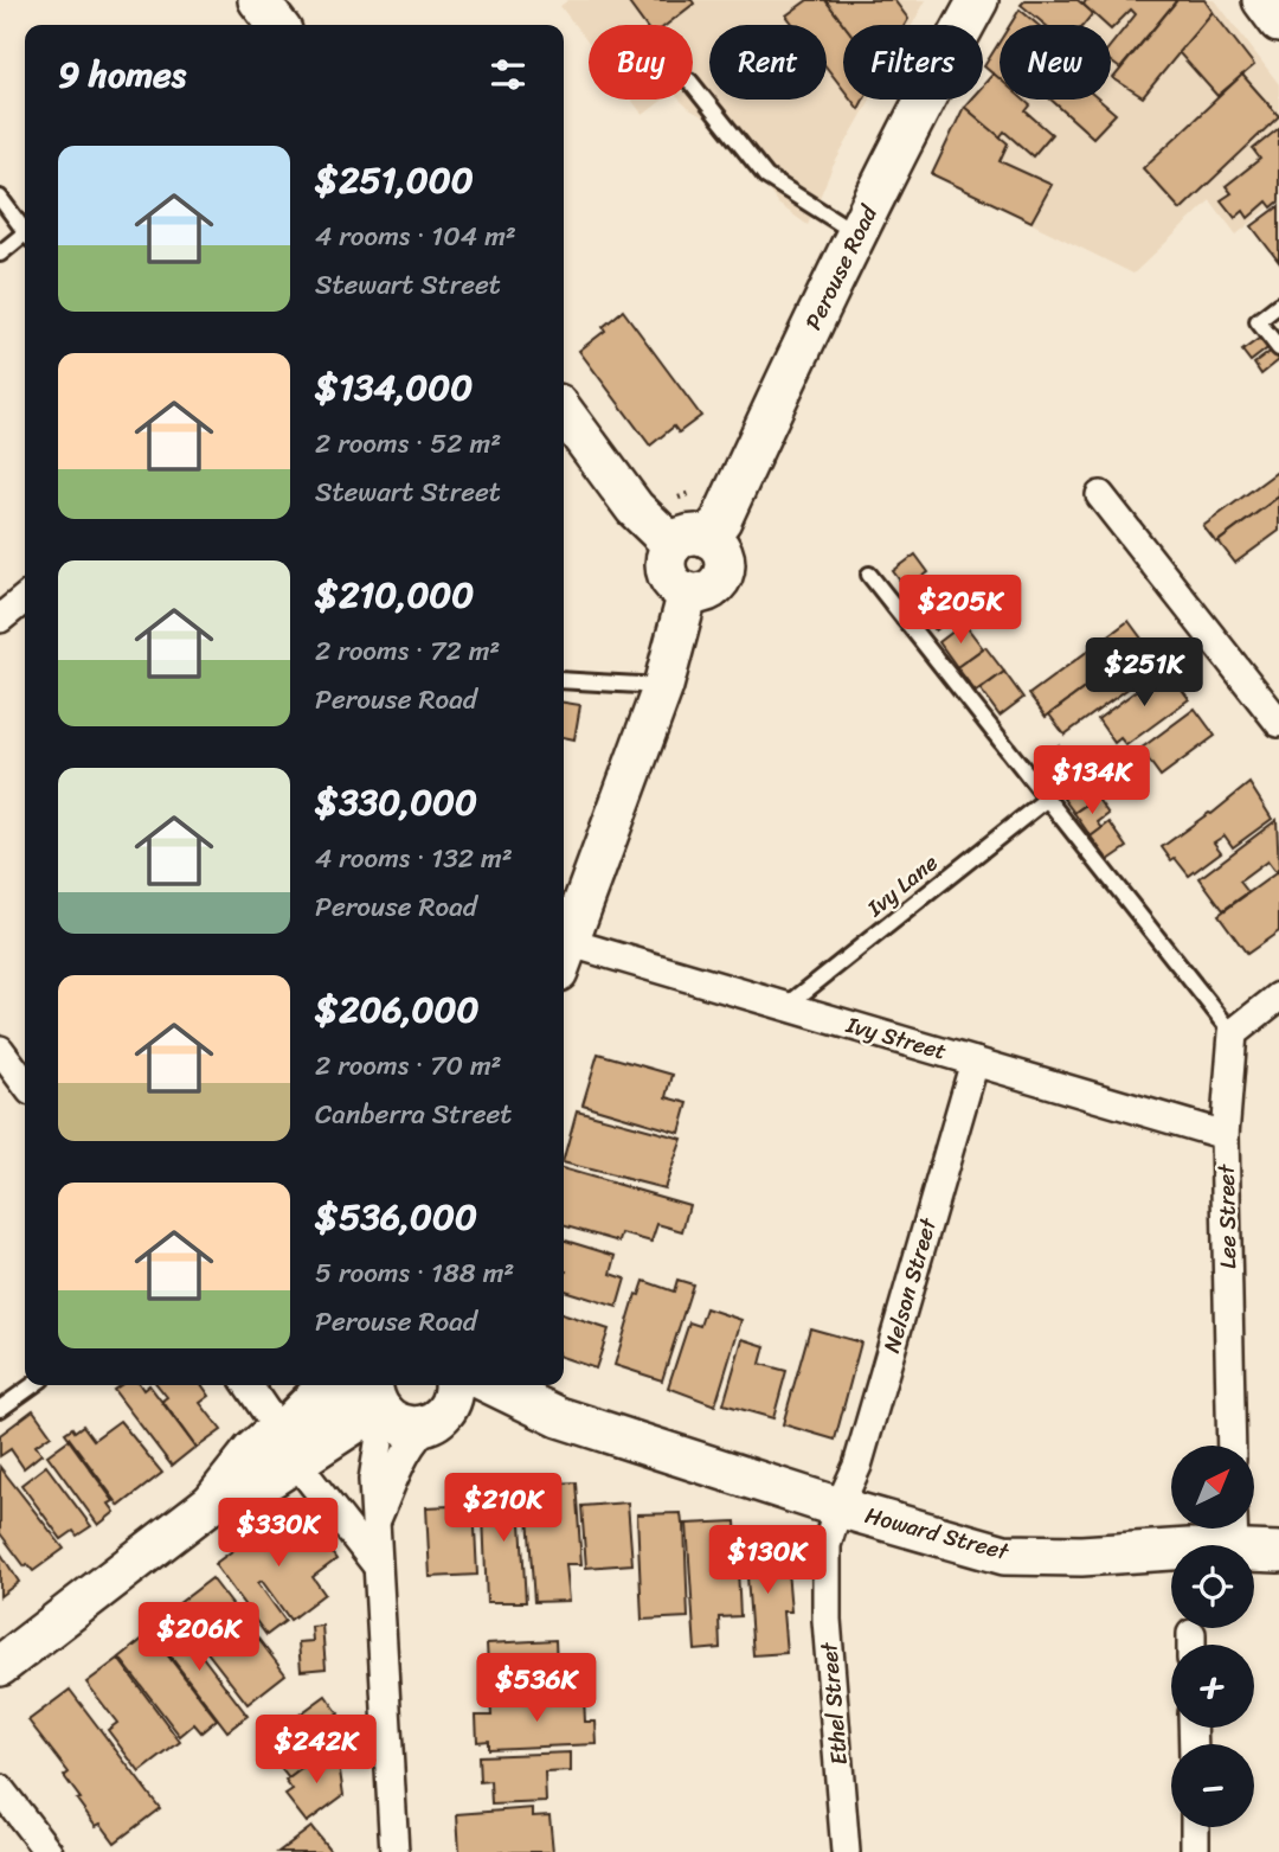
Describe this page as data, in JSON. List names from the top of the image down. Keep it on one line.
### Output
{"streets":{"street":["Perouse Road","Ivy Street","Lee Street","Nelson Street","Howard Street","Ethel Street"],"lane":["Ivy Lane"]},"crossings":[["Ivy Lane","Ivy Street"],["Ivy Street","Lee Street"],["Ivy Street","Nelson Street"],["Nelson Street","Howard Street"],["Nelson Street","Ethel Street"],["Howard Street","Ethel Street"]],"north":"top right","page":{"chip":["Buy","Rent","Filters","New"],"heading":"9 homes","list":[{"name":"$251,000","note":"4 rooms · 104 m² · Stewart Street"},{"name":"$134,000","note":"2 rooms · 52 m² · Stewart Street"},{"name":"$210,000","note":"2 rooms · 72 m² · Perouse Road"},{"name":"$330,000","note":"4 rooms · 132 m² · Perouse Road"},{"name":"$206,000","note":"2 rooms · 70 m² · Canberra Street"},{"name":"$536,000","note":"5 rooms · 188 m² · Perouse Road"}],"price":["$205K","$251K","$134K","$210K","$330K","$130K","$206K","$536K","$242K"],"map_buttons":["+","−"]}}
